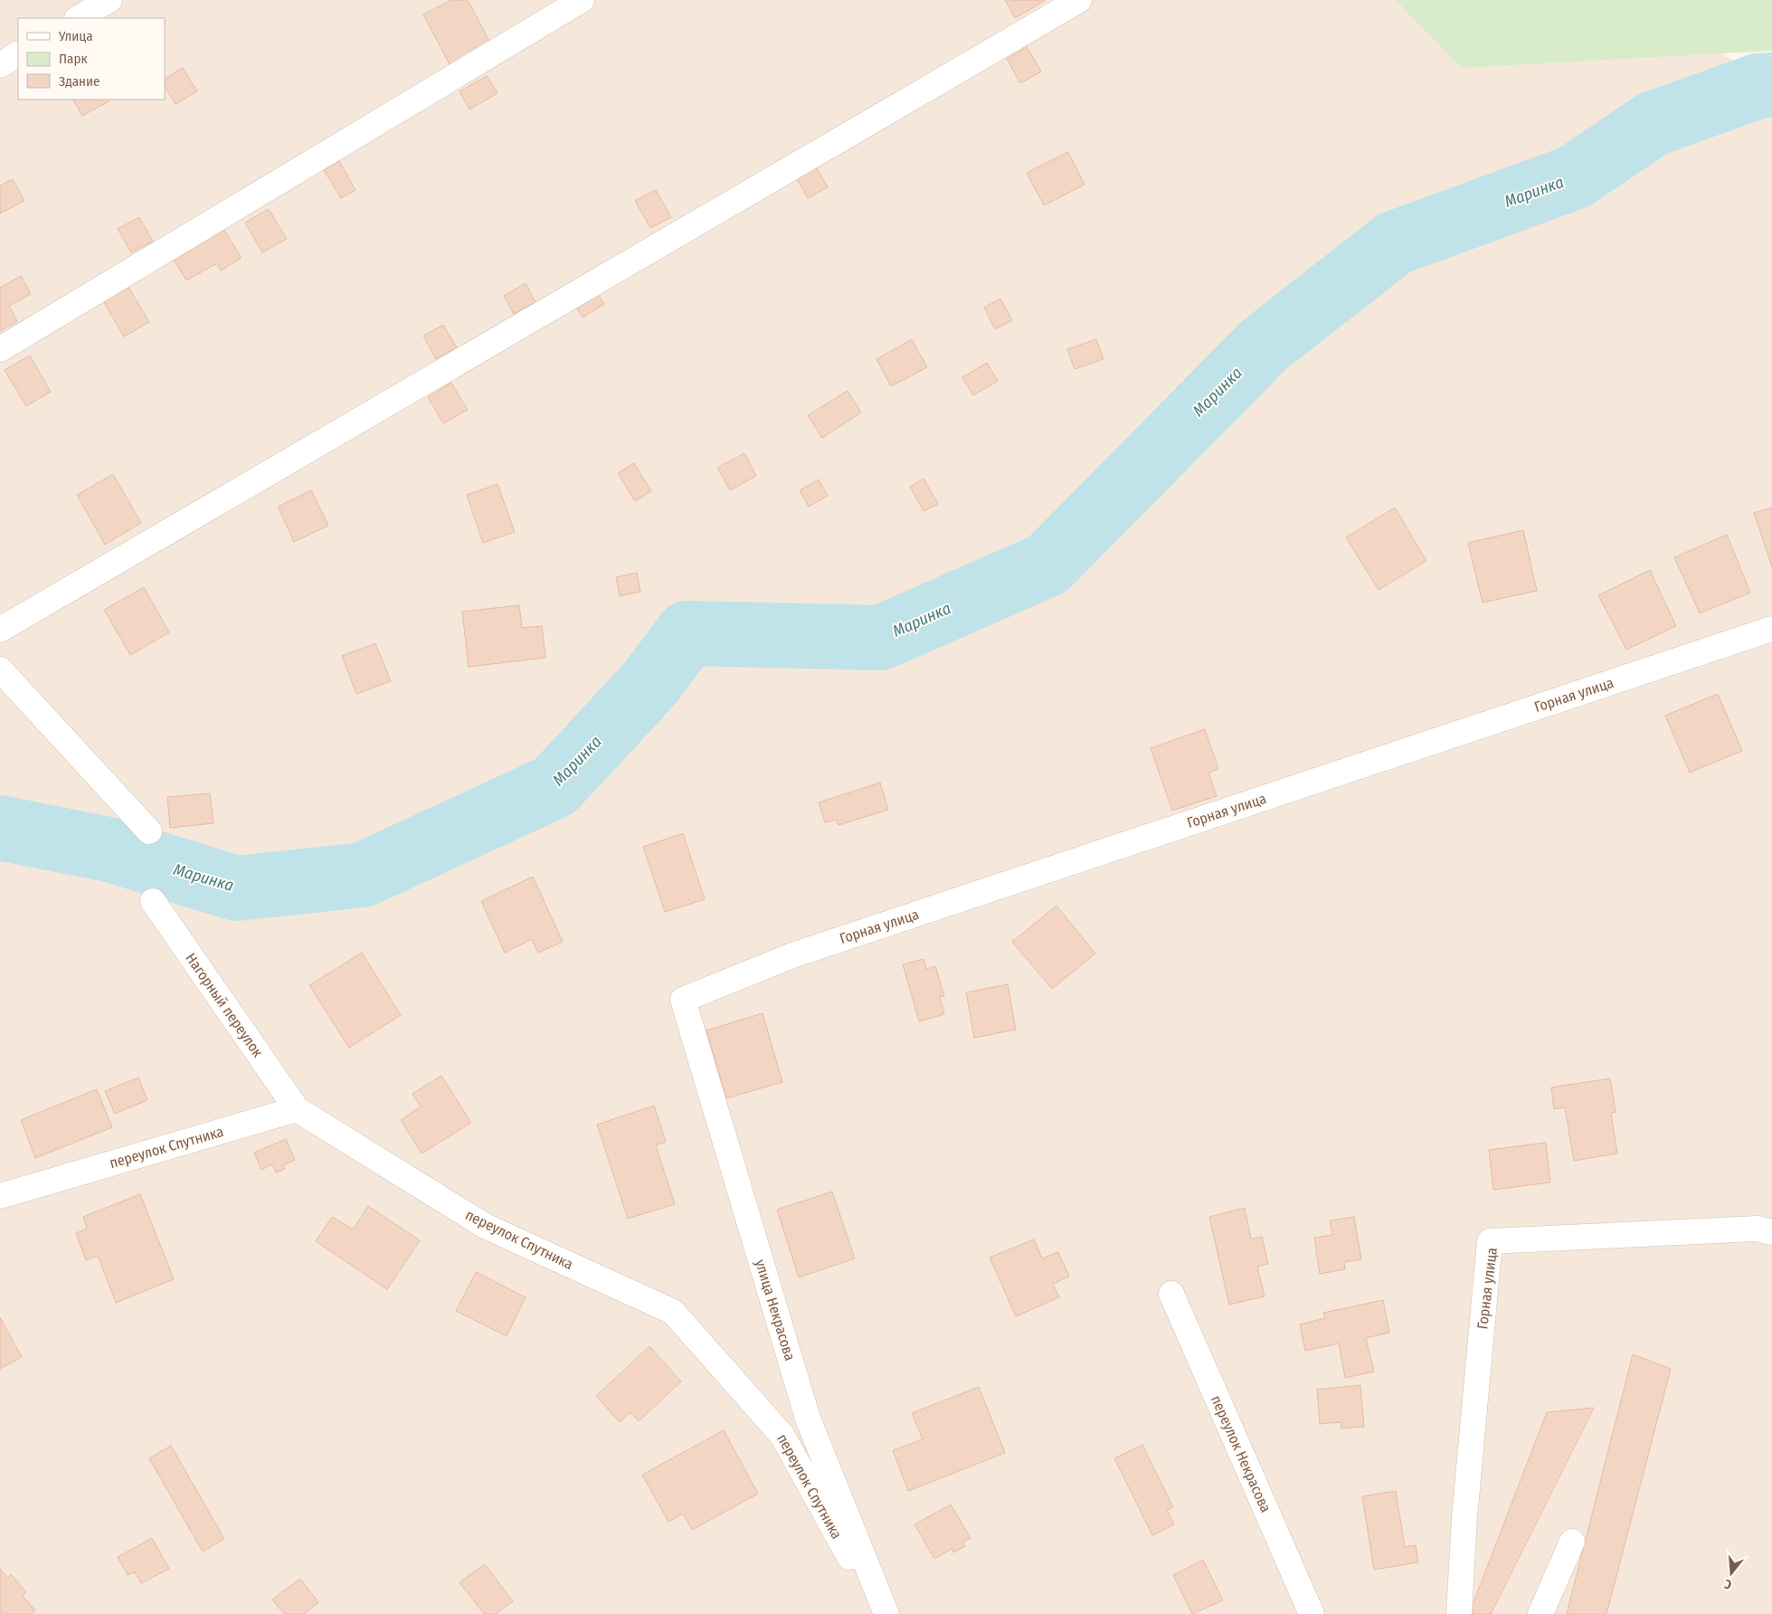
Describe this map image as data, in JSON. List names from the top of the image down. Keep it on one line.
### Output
{"streets":{"street":["Горная улица","Нагорный переулок","переулок Спутника","улица Некрасова","переулок Некрасова"]},"crossings":[["Горная улица","улица Некрасова"],["Нагорный переулок","переулок Спутника"]],"water":["Маринка"],"legend":["Улица","Парк","Здание"],"north":"bottom"}
